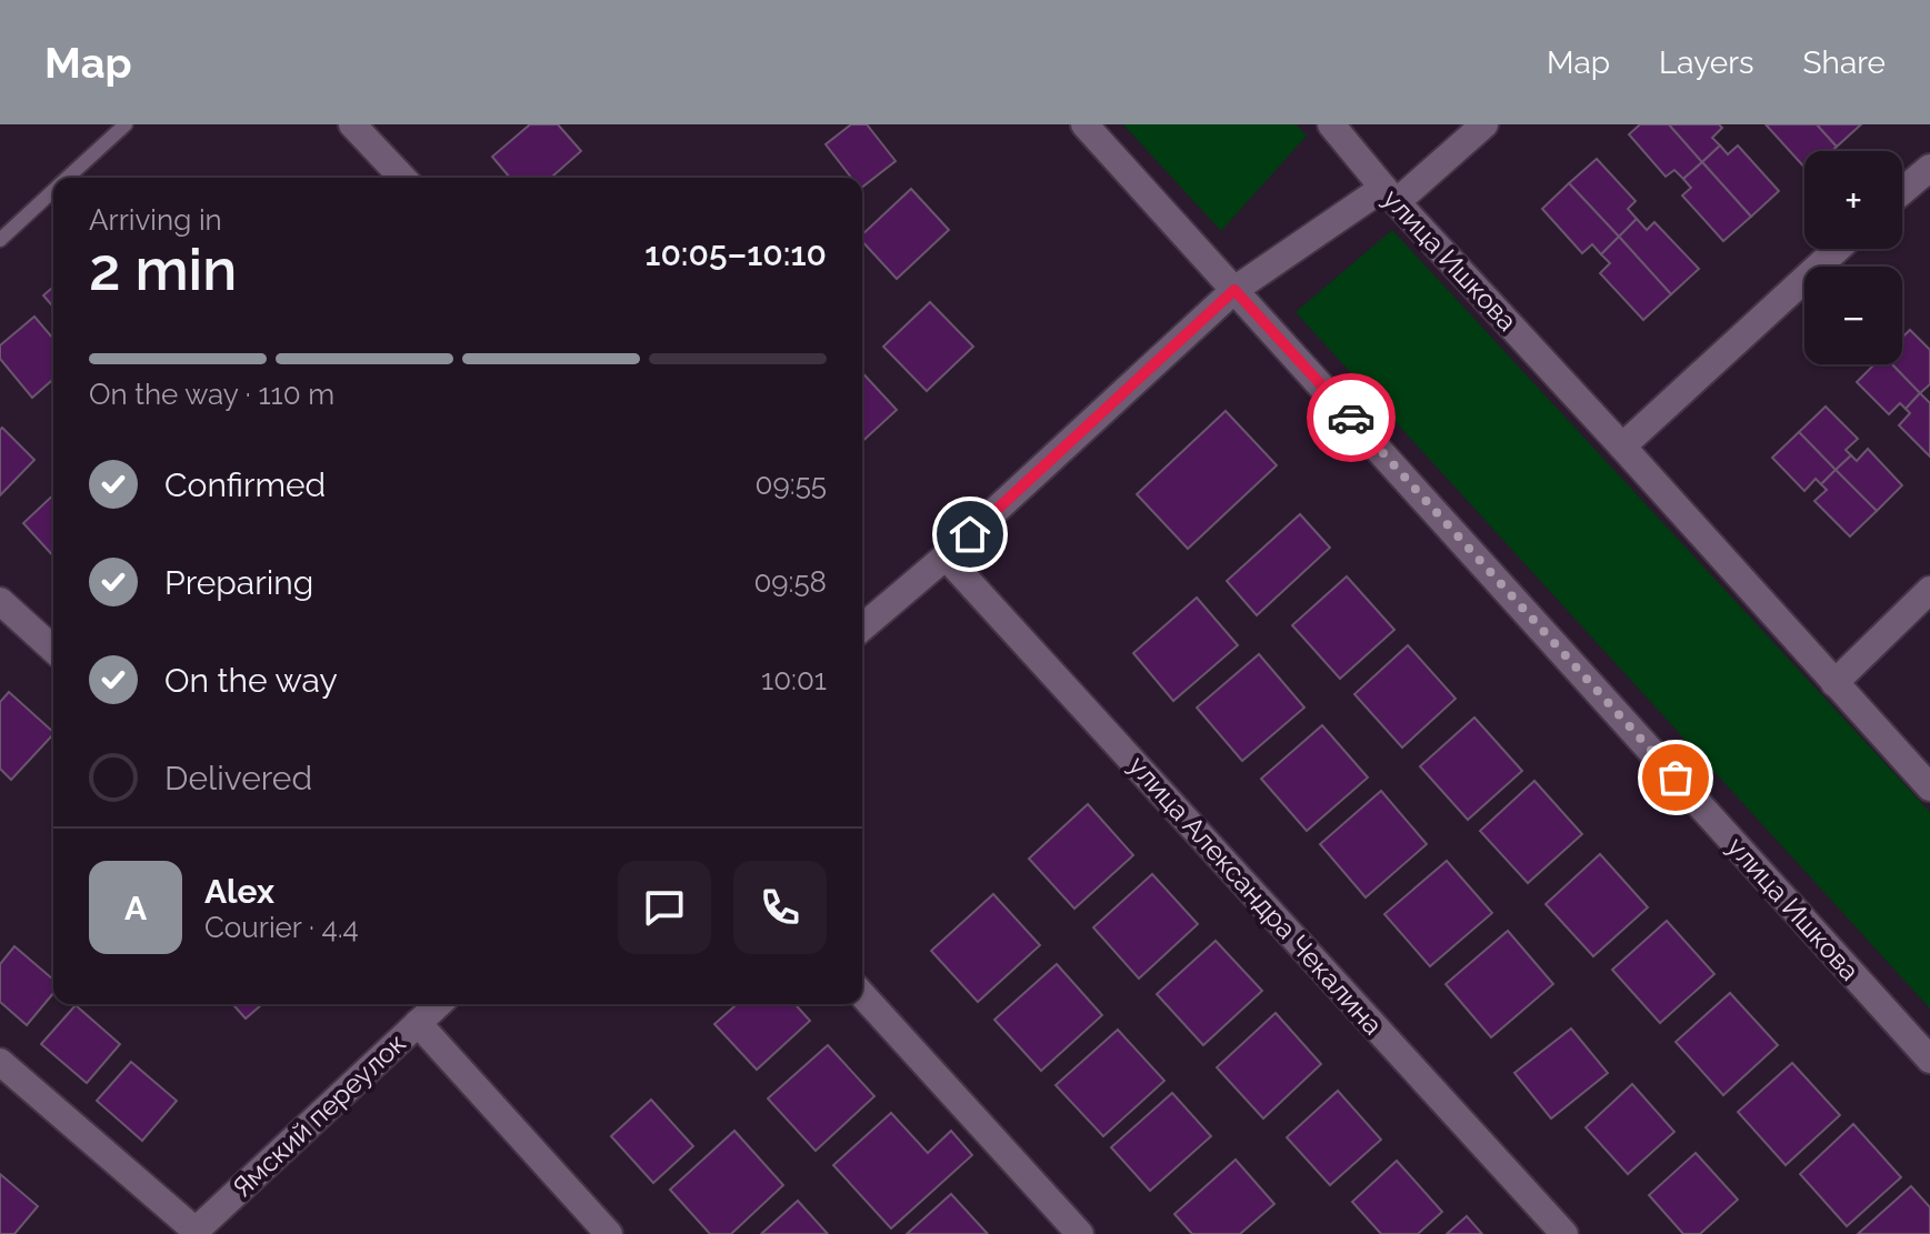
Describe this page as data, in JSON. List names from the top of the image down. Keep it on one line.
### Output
{"streets":{"street":["улица Ишкова","улица Александра Чекалина","Ямский переулок"]},"page":{"header":"Map","nav":["Map","Layers","Share"],"map_buttons":["+","−"],"heading":["2 min","Arriving in","10:05–10:10"],"panel":["Alex","Courier · 4.4"],"bar":"On the way · 110 m","list":[["Confirmed","09:55"],["Preparing","09:58"],["On the way","10:01"],"Delivered"],"round":"A"}}
